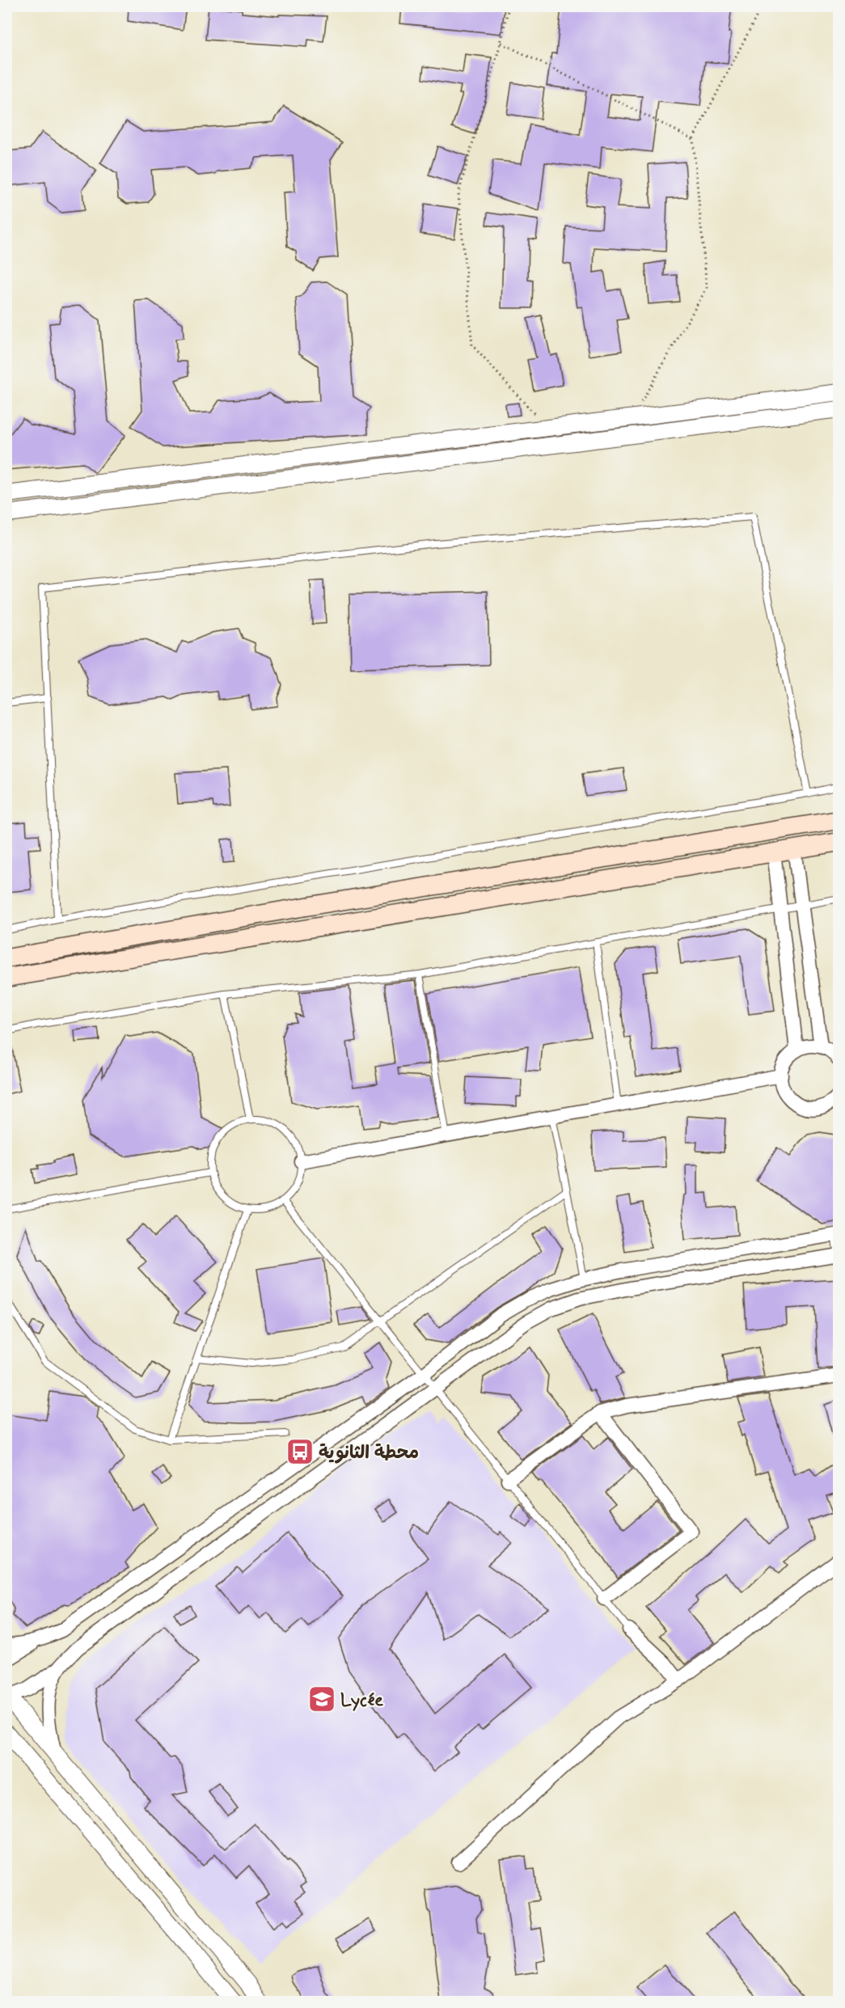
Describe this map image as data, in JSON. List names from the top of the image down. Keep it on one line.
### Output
{"places":{"bus stop":["محطة الثانوية"],"school or university":["Lycée"]}}
